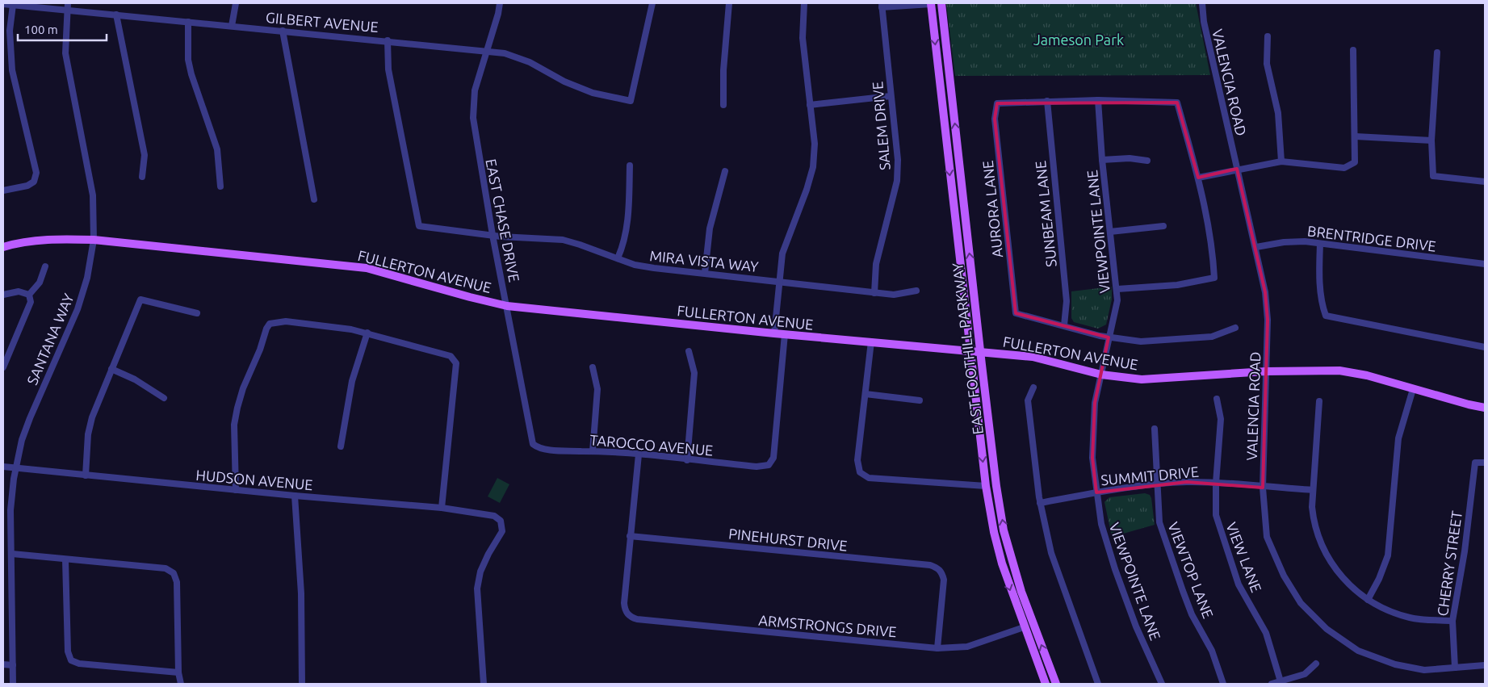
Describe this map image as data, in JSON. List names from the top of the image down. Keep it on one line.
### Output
{"streets":{"main road":["FULLERTON AVENUE","EAST FOOTHILL PARKWAY"],"street":["GILBERT AVENUE","VALENCIA ROAD","SALEM DRIVE","AURORA LANE","SUNBEAM LANE","EAST CHASE DRIVE","VIEWPOINTE LANE","BRENTRIDGE DRIVE","MIRA VISTA WAY","SANTANA WAY","TAROCCO AVENUE","SUMMIT DRIVE","HUDSON AVENUE","PINEHURST DRIVE","VIEW LANE","CHERRY STREET","VIEWTOP LANE","ARMSTRONGS DRIVE"]},"crossings":[["GILBERT AVENUE","EAST CHASE DRIVE"],["GILBERT AVENUE","MIRA VISTA WAY"],["GILBERT AVENUE","SANTANA WAY"],["VALENCIA ROAD","BRENTRIDGE DRIVE"],["VALENCIA ROAD","FULLERTON AVENUE"],["VALENCIA ROAD","SUMMIT DRIVE"],["VALENCIA ROAD","CHERRY STREET"],["SALEM DRIVE","MIRA VISTA WAY"],["AURORA LANE","SUNBEAM LANE"],["EAST CHASE DRIVE","MIRA VISTA WAY"],["EAST CHASE DRIVE","FULLERTON AVENUE"],["EAST CHASE DRIVE","TAROCCO AVENUE"],["VIEWPOINTE LANE","FULLERTON AVENUE"],["VIEWPOINTE LANE","SUMMIT DRIVE"],["FULLERTON AVENUE","SANTANA WAY"],["FULLERTON AVENUE","EAST FOOTHILL PARKWAY"],["FULLERTON AVENUE","TAROCCO AVENUE"],["SANTANA WAY","HUDSON AVENUE"],["EAST FOOTHILL PARKWAY","ARMSTRONGS DRIVE"],["SUMMIT DRIVE","VIEW LANE"],["SUMMIT DRIVE","VIEWTOP LANE"],["PINEHURST DRIVE","ARMSTRONGS DRIVE"]],"parks":["Jameson Park"],"scale_bar":"100 m"}
